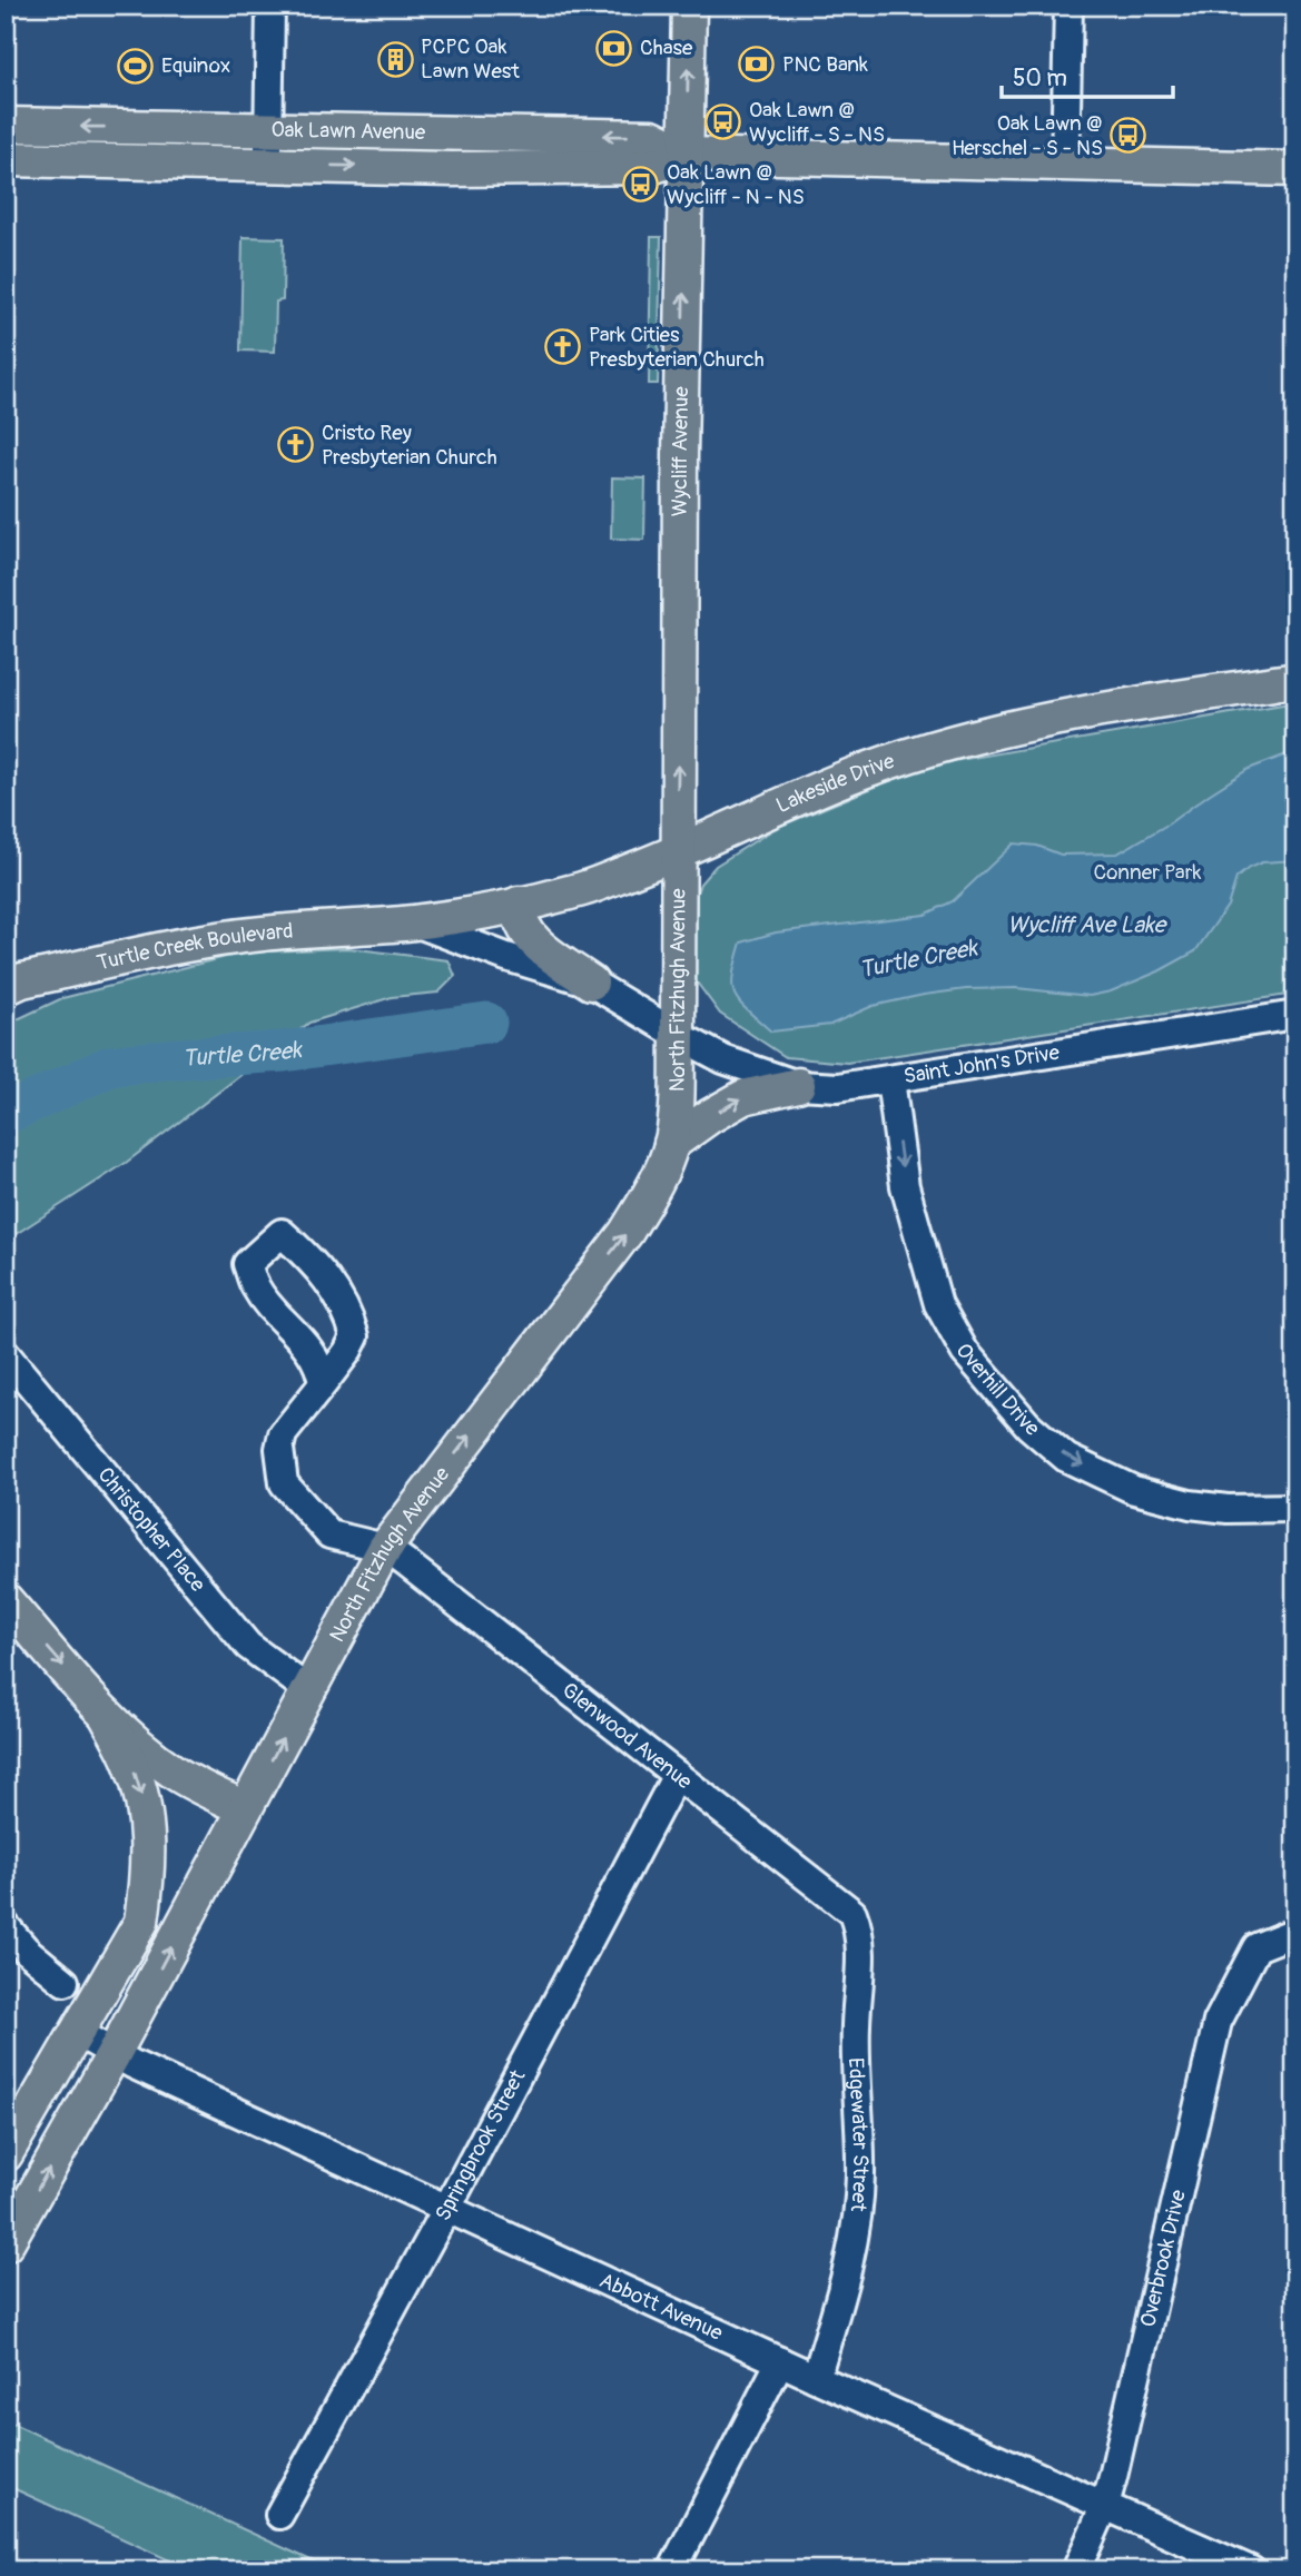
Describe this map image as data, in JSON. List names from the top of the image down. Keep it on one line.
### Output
{"streets":{"main road":["Oak Lawn Avenue","Wycliff Avenue","Lakeside Drive","Turtle Creek Boulevard","North Fitzhugh Avenue"],"street":["Saint John's Drive","Overhill Drive","Christopher Place","Glenwood Avenue","Edgewater Street","Springbrook Street","Overbrook Drive","Abbott Avenue"]},"crossings":[["Oak Lawn Avenue","Wycliff Avenue"],["Wycliff Avenue","Lakeside Drive"],["Wycliff Avenue","North Fitzhugh Avenue"],["Lakeside Drive","Turtle Creek Boulevard"],["Lakeside Drive","North Fitzhugh Avenue"],["Turtle Creek Boulevard","North Fitzhugh Avenue"],["Turtle Creek Boulevard","Saint John's Drive"],["North Fitzhugh Avenue","Saint John's Drive"],["North Fitzhugh Avenue","Christopher Place"],["North Fitzhugh Avenue","Glenwood Avenue"],["North Fitzhugh Avenue","Abbott Avenue"],["Saint John's Drive","Overhill Drive"],["Glenwood Avenue","Edgewater Street"],["Glenwood Avenue","Springbrook Street"],["Edgewater Street","Abbott Avenue"],["Springbrook Street","Abbott Avenue"],["Overbrook Drive","Abbott Avenue"]],"one_way":["Wycliff Avenue","North Fitzhugh Avenue","Overhill Drive"],"water":["Wycliff Ave Lake","Turtle Creek"],"parks":["Conner Park"],"places":{"bank":["Chase","PNC Bank"],"building":["PCPC Oak Lawn West"],"sports":["Equinox"],"bus stop":["Oak Lawn @ Wycliff - S - NS","Oak Lawn @ Herschel - S - NS","Oak Lawn @ Wycliff - N - NS"],"church":["Park Cities Presbyterian Church","Cristo Rey Presbyterian Church"]},"scale_bar":"50 m"}
